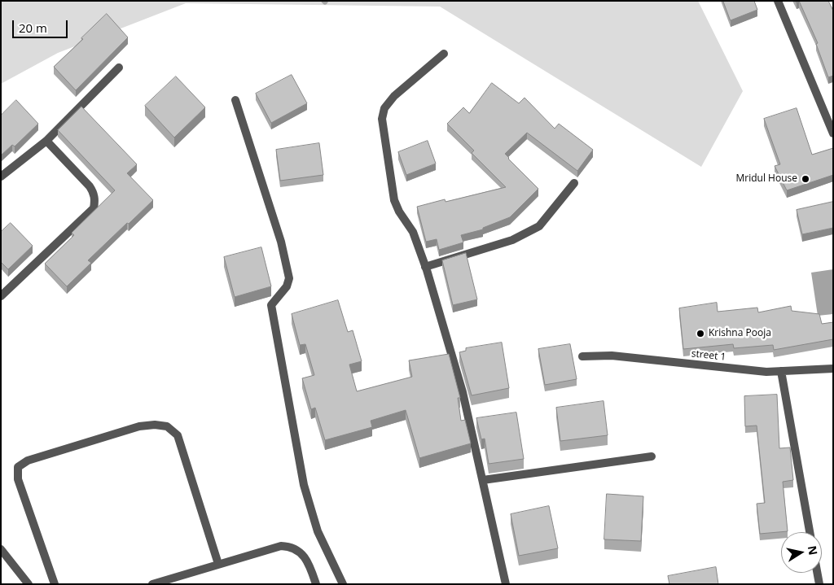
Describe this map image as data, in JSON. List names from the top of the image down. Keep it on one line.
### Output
{"streets":{"street":["street 1"]},"places":["Mridul House","Krishna Pooja"],"scale_bar":"20 m","north":"right"}
